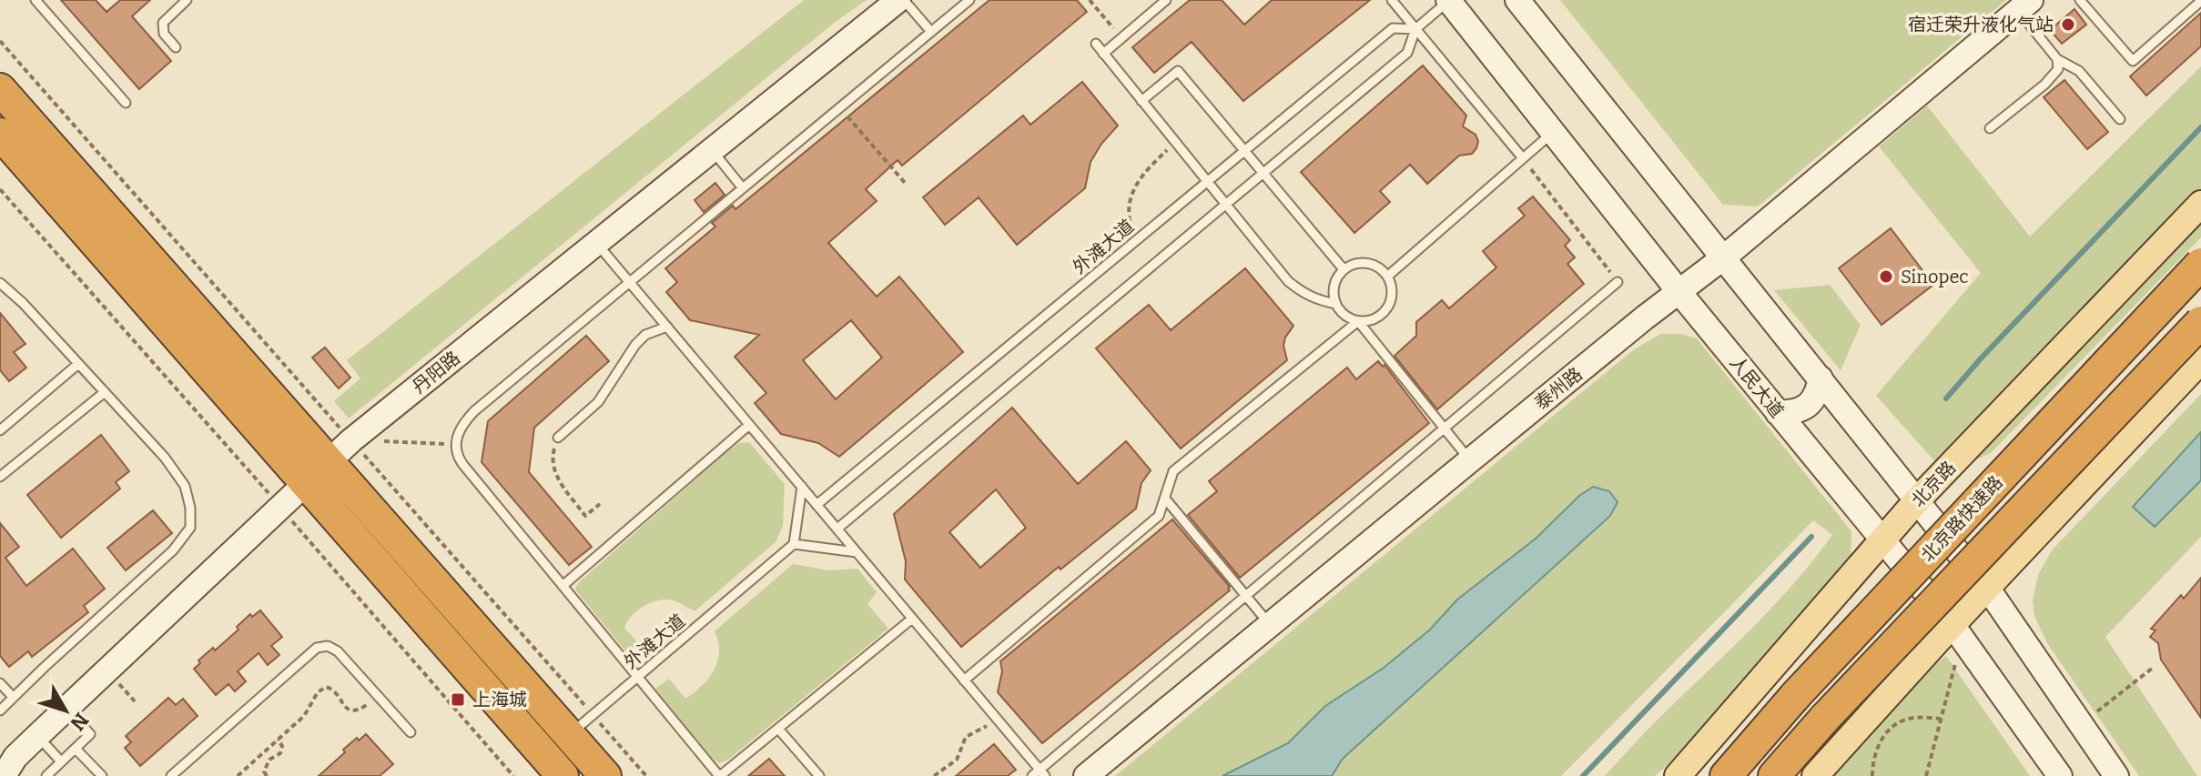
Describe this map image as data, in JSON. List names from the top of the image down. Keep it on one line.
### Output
{"streets":{"highway":["北京路快速路"],"main road":["北京路"],"street":["丹阳路","人民大道","泰州路"],"lane":["外滩大道"]},"crossings":[["外滩大道","人民大道"],["人民大道","泰州路"],["人民大道","北京路"]],"places":{"other":["宿迁荣升液化气站","Sinopec"],"transit":["上海城"]},"north":"bottom right"}
